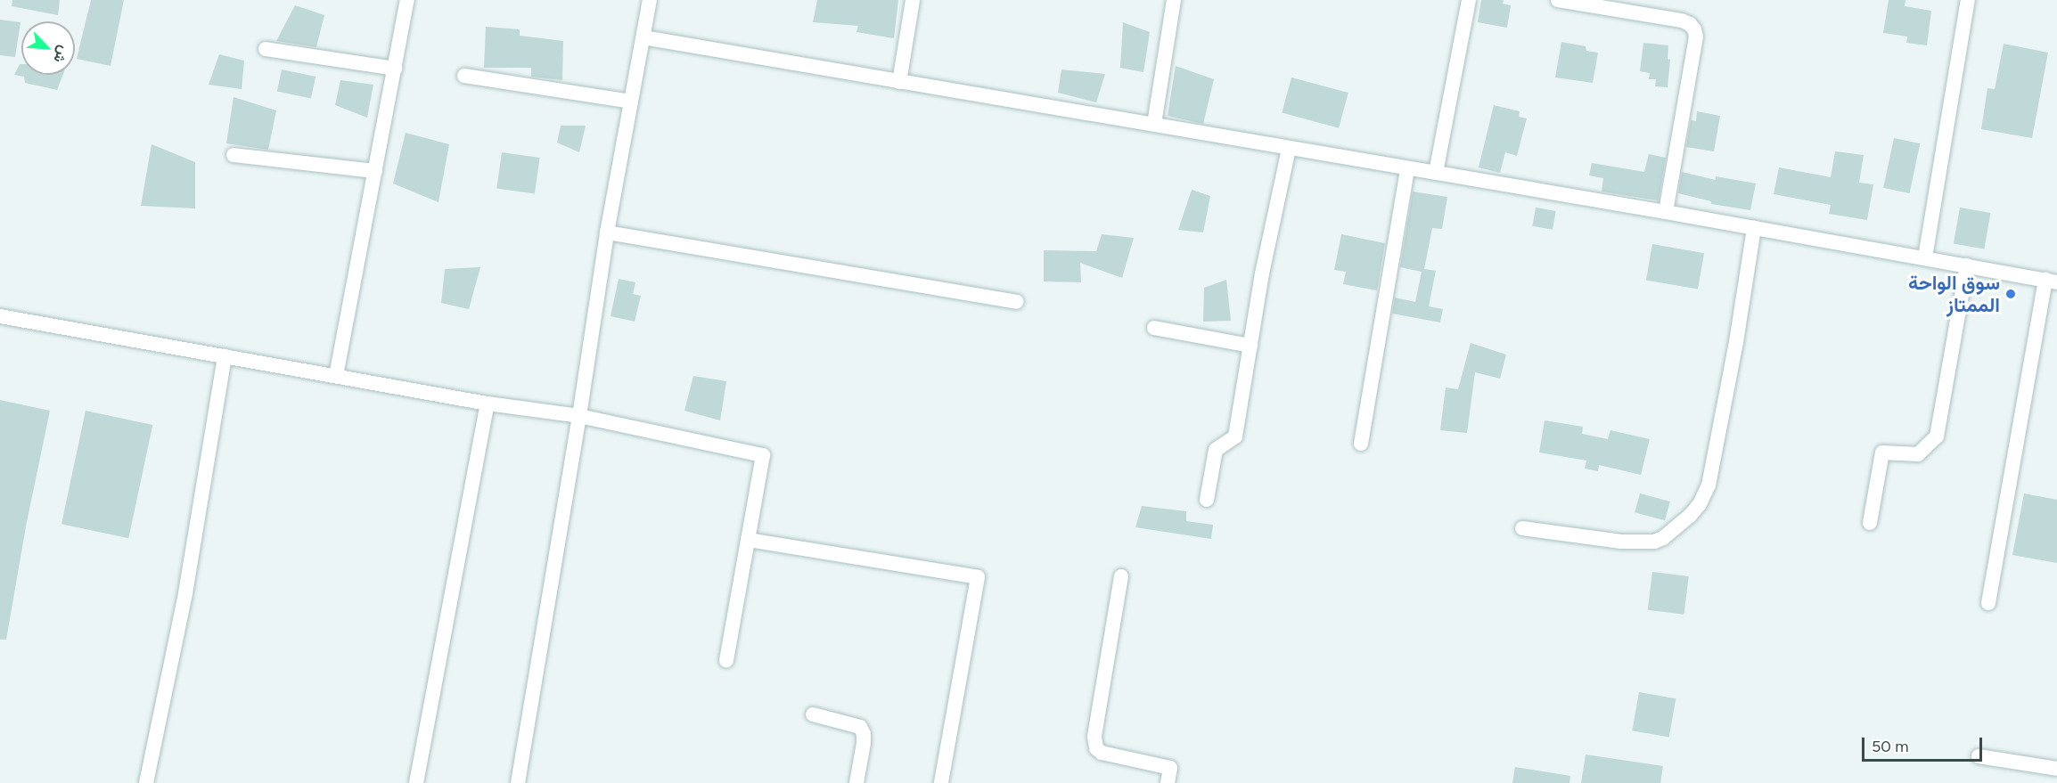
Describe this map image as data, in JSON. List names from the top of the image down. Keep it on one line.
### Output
{"places":["سوق الواحة الممتاز"],"scale_bar":"50 m","north":"bottom right"}
